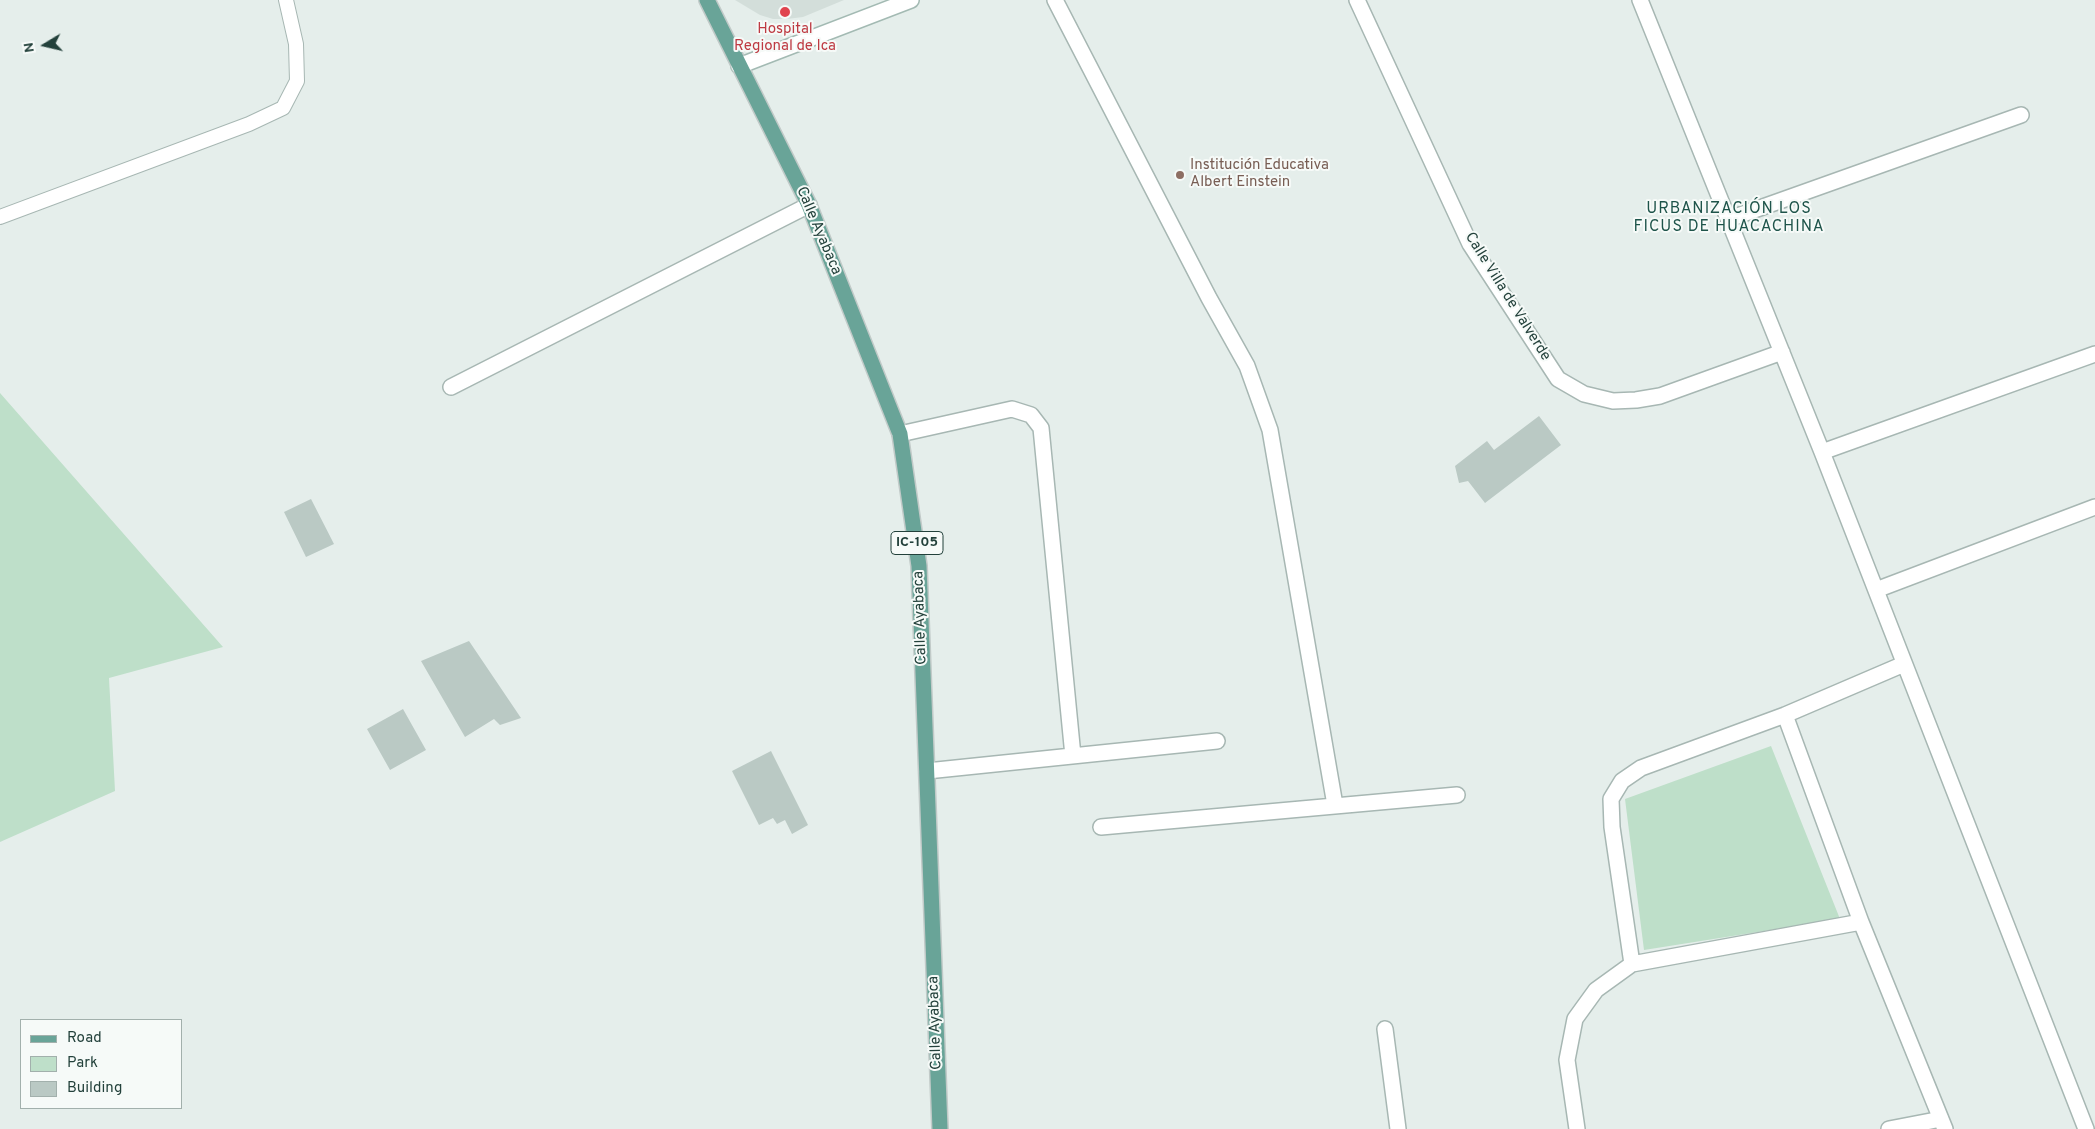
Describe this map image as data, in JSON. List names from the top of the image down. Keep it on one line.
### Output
{"streets":{"main road":["Calle Ayabaca","IC-105"],"street":["Calle Villa de Valverde"]},"districts":["URBANIZACIÓN LOS FICUS DE HUACACHINA"],"places":["Hospital Regional de Ica","Institución Educativa Albert Einstein"],"legend":["Road","Park","Building"],"north":"left"}
